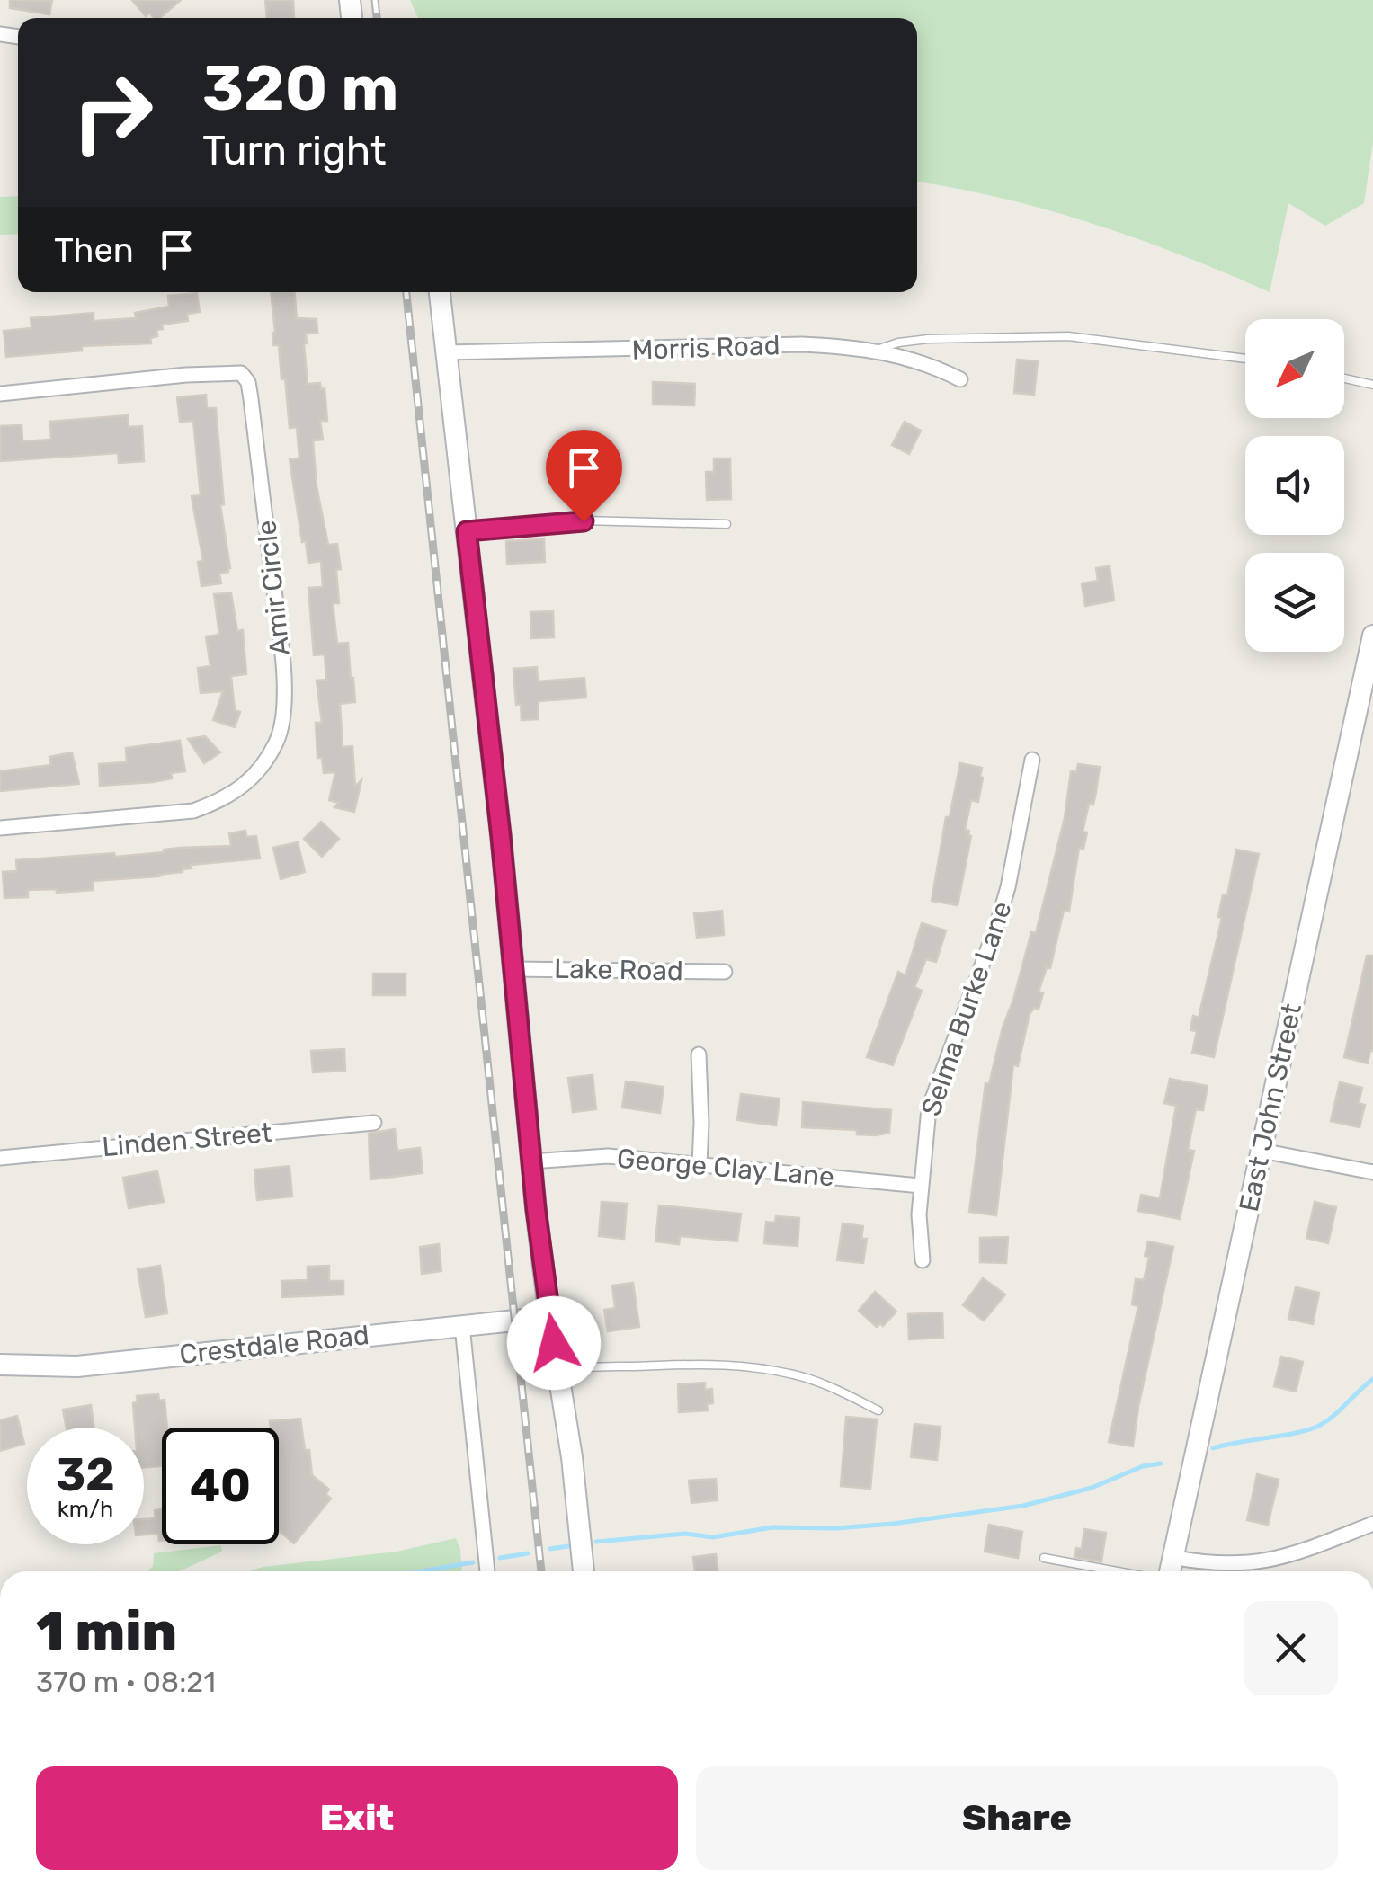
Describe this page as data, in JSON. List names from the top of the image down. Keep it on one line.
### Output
{"streets":{"street":["Morris Road","Amir Circle","Lake Road","Selma Burke Lane","East John Street","Linden Street","George Clay Lane","Crestdale Road"]},"crossings":[["Selma Burke Lane","George Clay Lane"]],"north":"bottom left","page":{"turn":["320 m","Turn right"],"then":"Then","speed":"32 km/h","limit":"40","heading":["1 min","370 m · 08:21"],"buttons":["Exit","Share"]}}
